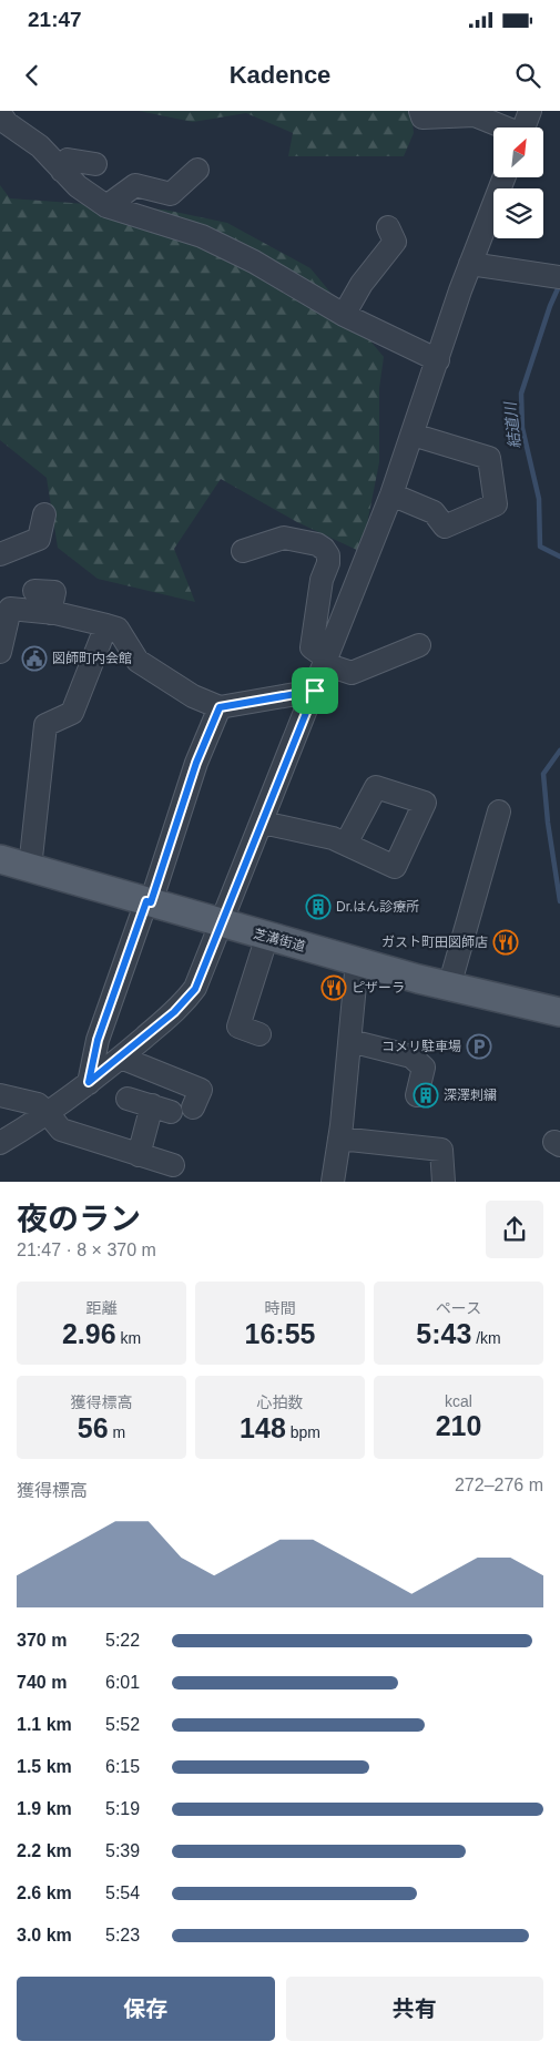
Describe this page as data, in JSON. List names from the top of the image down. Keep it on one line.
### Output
{"streets":{"main road":["芝溝街道"]},"water":["結道川"],"places":{"public building":["図師町内会館"],"building":["Dr.はん診療所","深澤刺繍"],"restaurant":["ガスト町田図師店","ピザーラ"],"parking":["コメリ駐車場"]},"north":"top right","page":{"status":"21:47","header":"Kadence","heading":["夜のラン","21:47 · 8 × 370 m"],"stats":[["距離","2.96 km"],["時間","16:55"],["ペース","5:43 /km"],["獲得標高","56 m"],["心拍数","148 bpm"],["kcal","210"]],"chart":["獲得標高","272–276 m"],"list":[{"name":"370 m","note":"5:22"},{"name":"740 m","note":"6:01"},{"name":"1.1 km","note":"5:52"},{"name":"1.5 km","note":"6:15"},{"name":"1.9 km","note":"5:19"},{"name":"2.2 km","note":"5:39"},{"name":"2.6 km","note":"5:54"},{"name":"3.0 km","note":"5:23"}],"buttons":["保存","共有"]}}
